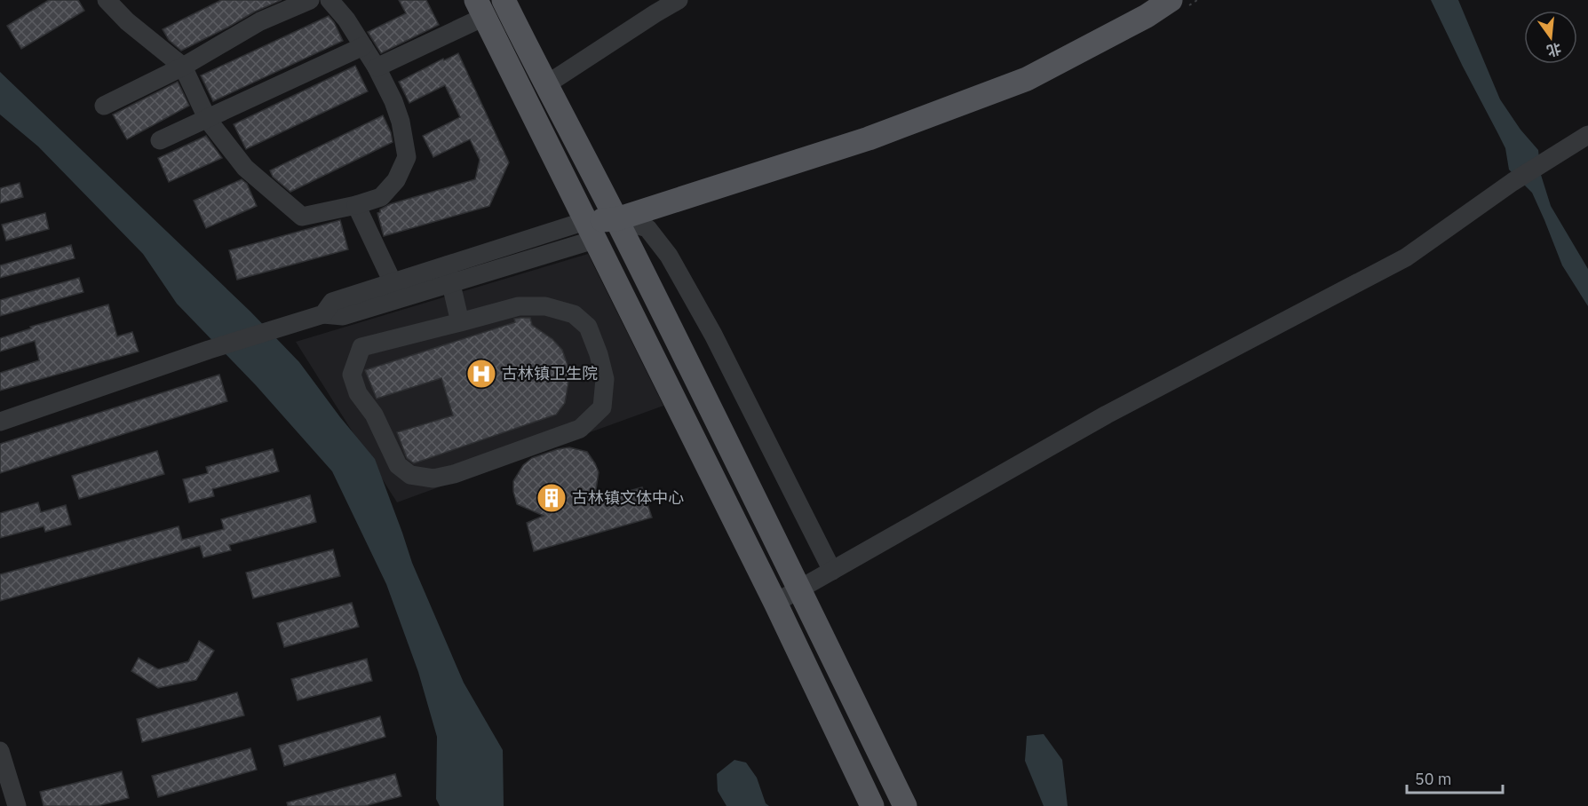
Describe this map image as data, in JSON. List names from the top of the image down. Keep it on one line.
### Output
{"places":{"hospital":["古林镇卫生院"],"building":["古林镇文体中心"]},"scale_bar":"50 m","north":"bottom"}
